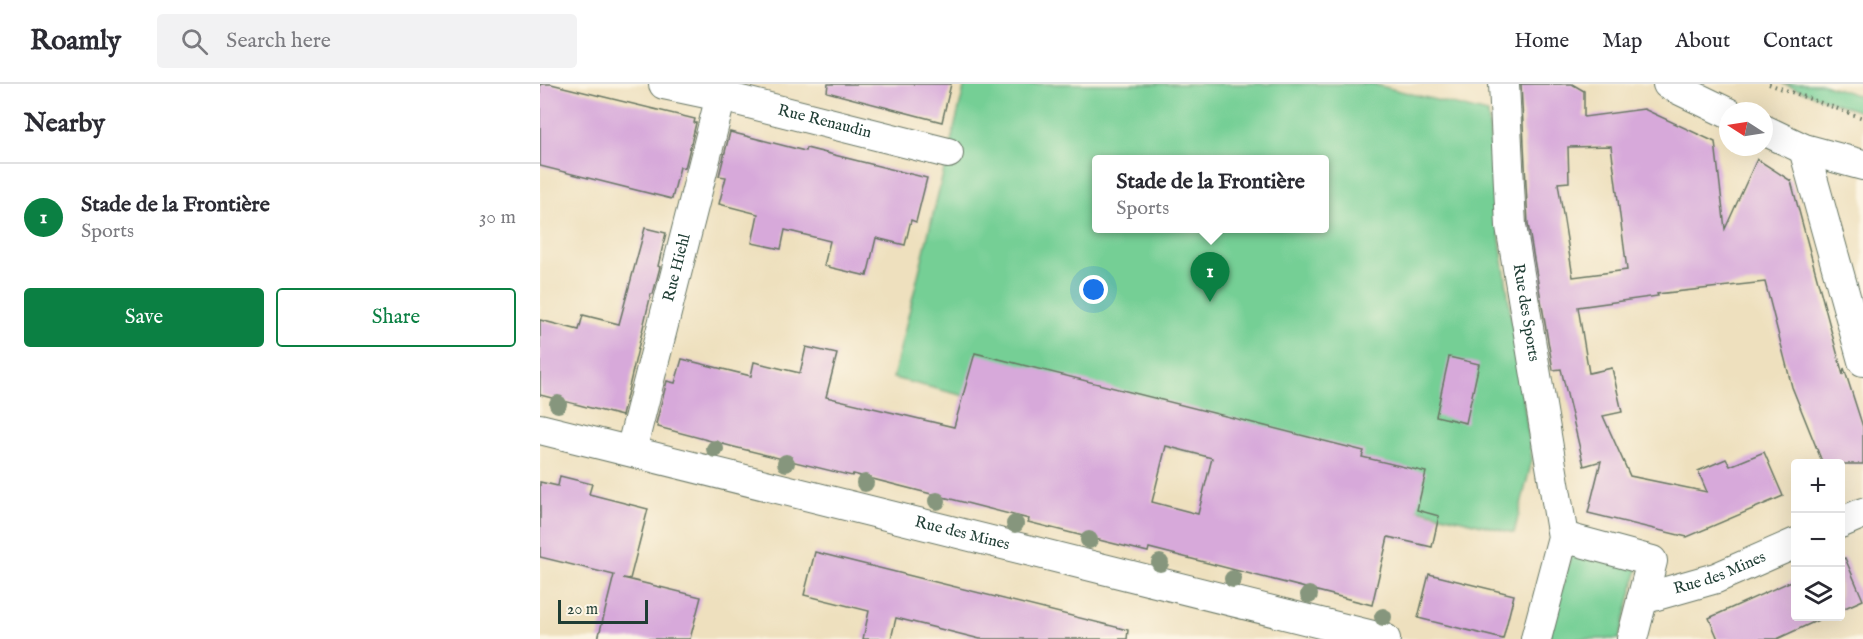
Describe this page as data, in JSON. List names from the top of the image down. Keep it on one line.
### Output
{"streets":{"street":["Rue Renaudin","Rue Hiehl","Rue des Sports","Rue des Mines"]},"crossings":[["Rue Renaudin","Rue Hiehl"],["Rue Hiehl","Rue des Mines"]],"scale_bar":"20 m","north":"left","page":{"header":"Roamly","search":"Search here","nav":["Home","Map","About","Contact"],"heading":"Nearby","popup":["Stade de la Frontière","Sports"],"list":[{"mark":"1","name":"Stade de la Frontière","note":"Sports","value":"30 m"}],"pins":"1","buttons":["Save","Share"],"map_buttons":["+","−"],"scale":"20 m"}}
